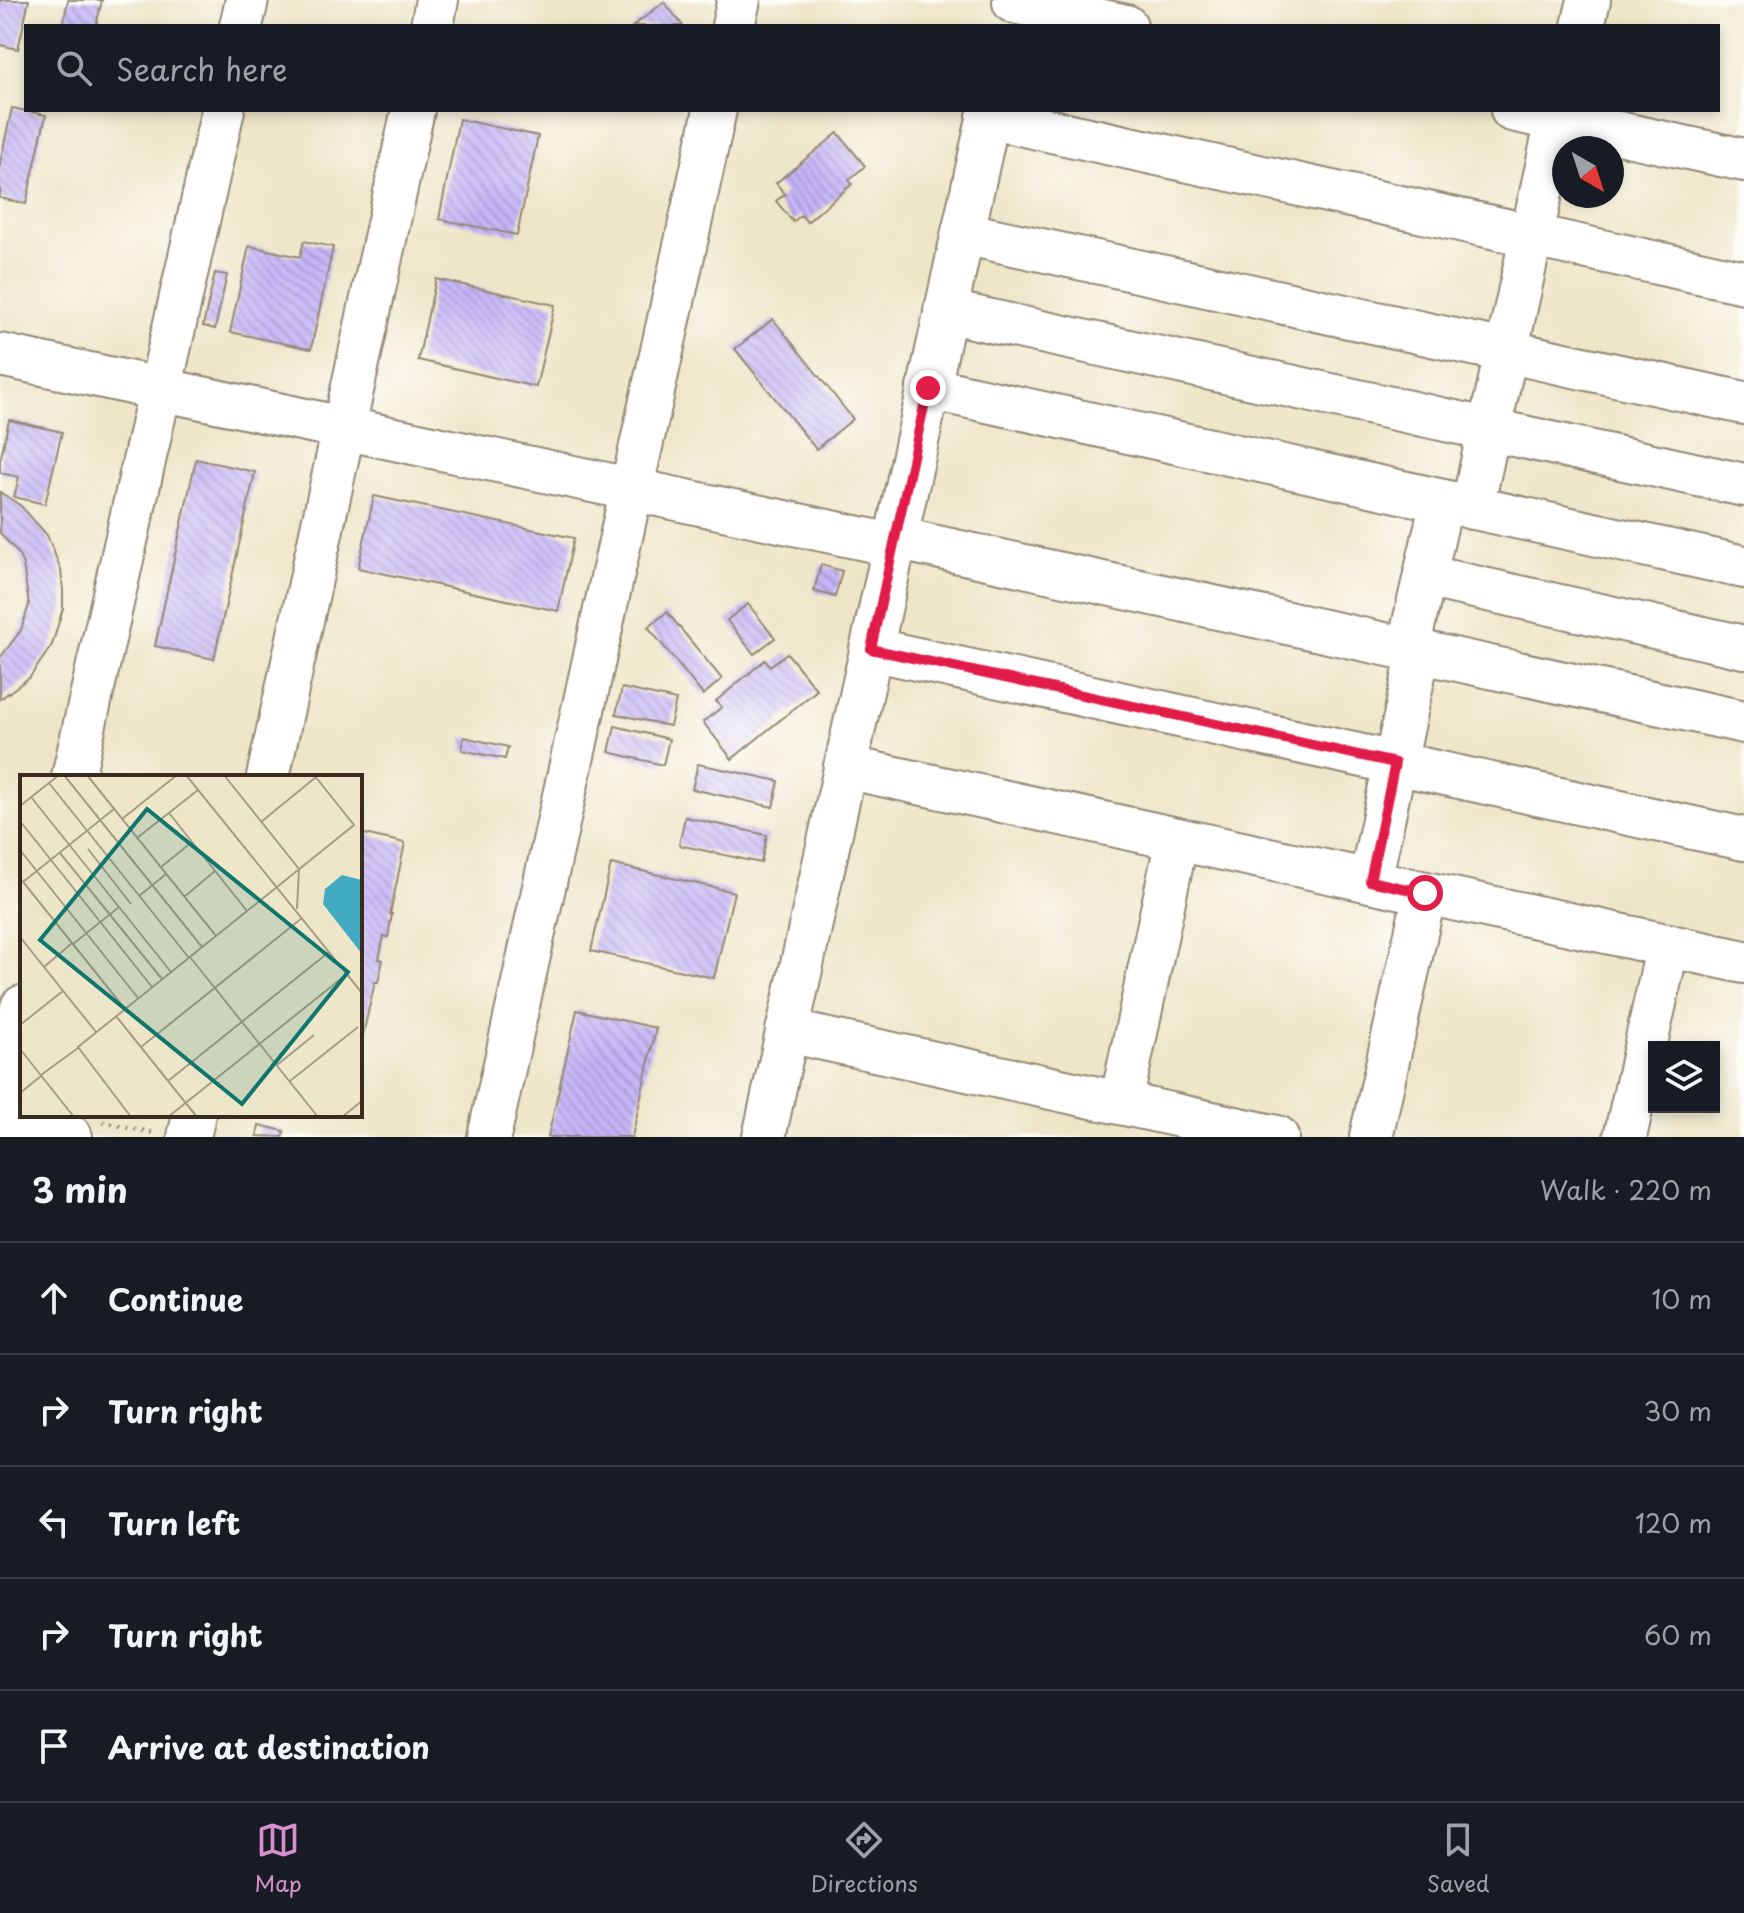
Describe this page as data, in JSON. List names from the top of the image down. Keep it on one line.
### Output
{"north":"bottom right","page":{"search":"Search here","heading":["3 min","Walk · 220 m"],"list":[["Continue","10 m"],["Turn right","30 m"],["Turn left","120 m"],["Turn right","60 m"],"Arrive at destination"],"nav":["Map","Directions","Saved"]}}
